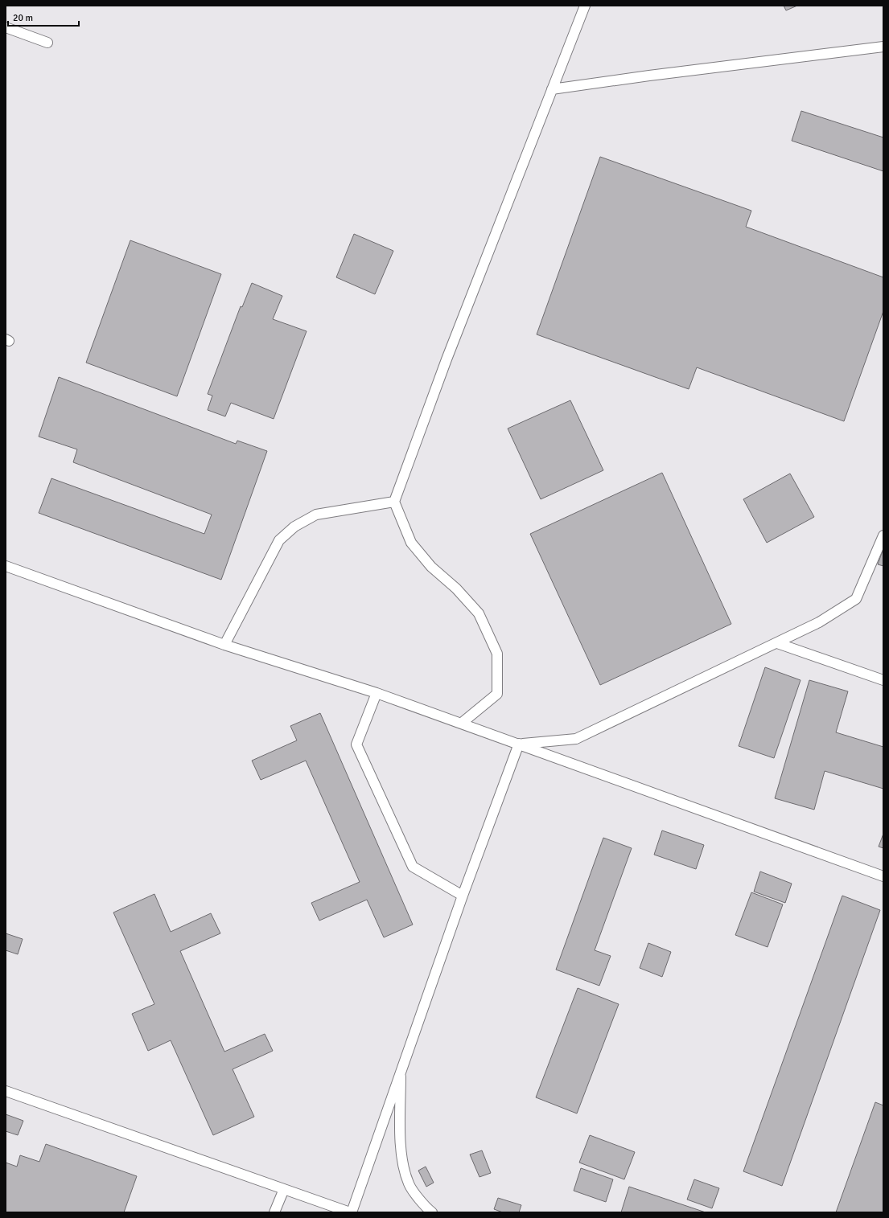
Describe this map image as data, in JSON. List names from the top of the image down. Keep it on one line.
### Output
{"scale_bar":"20 m"}
